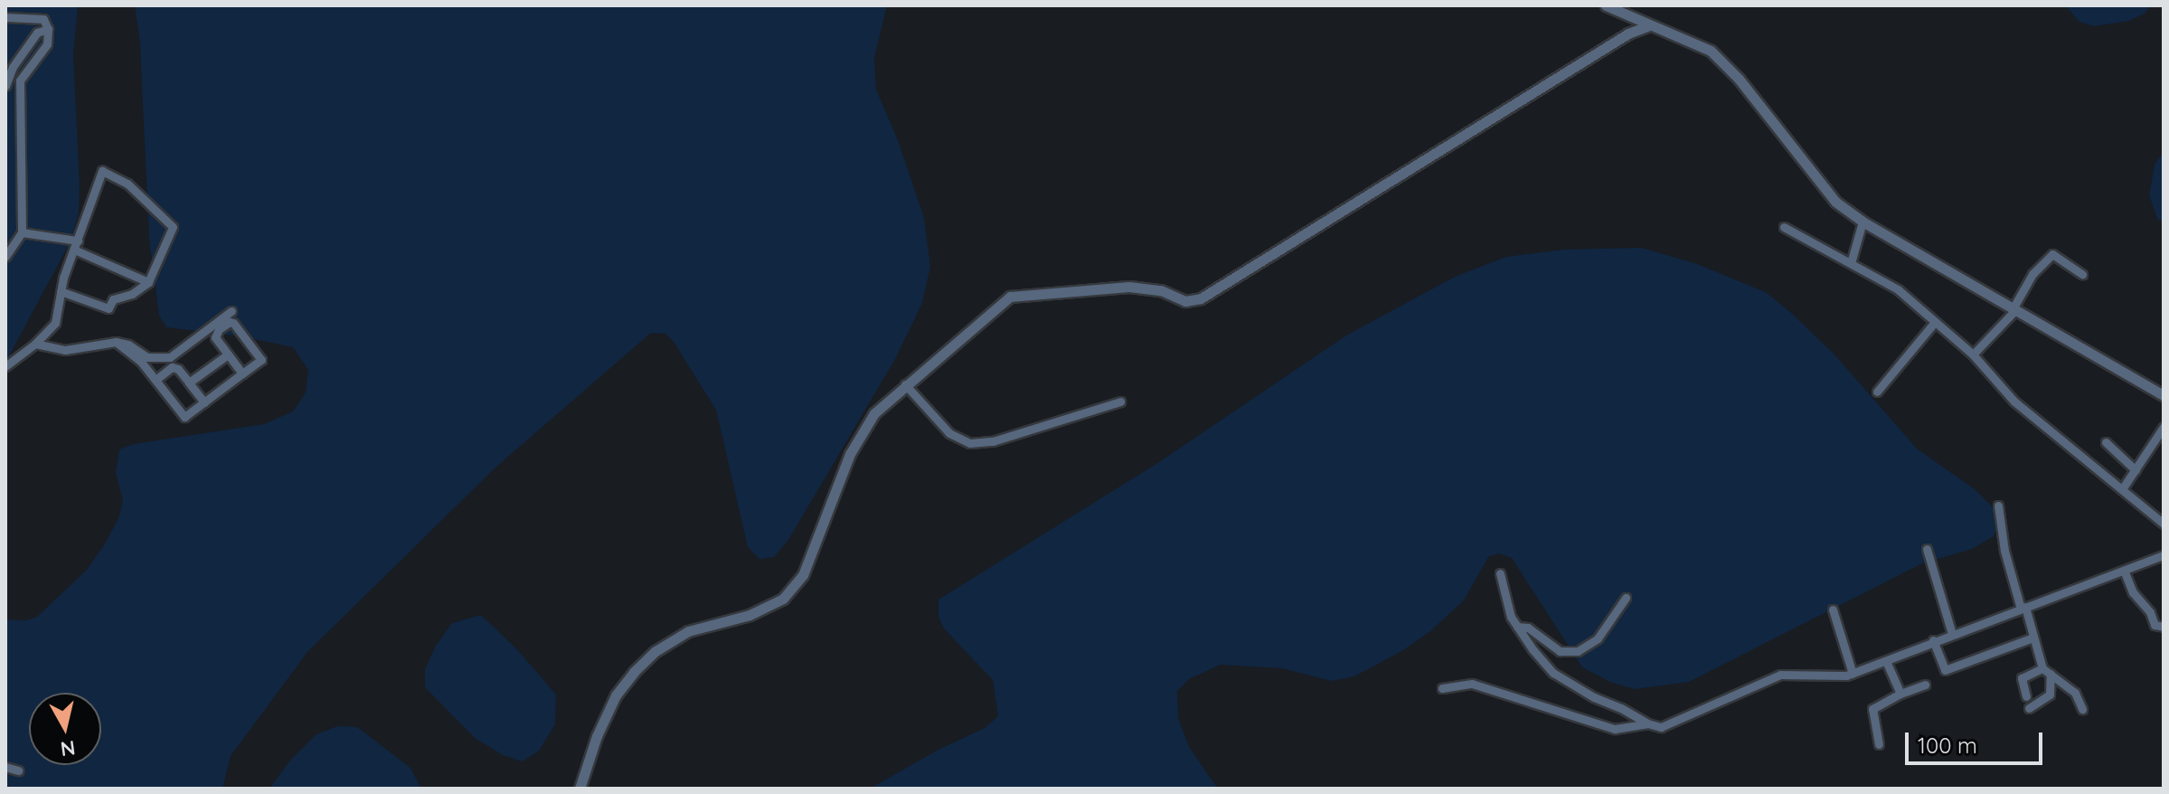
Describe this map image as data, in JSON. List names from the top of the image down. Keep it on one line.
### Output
{"scale_bar":"100 m","north":"bottom"}
